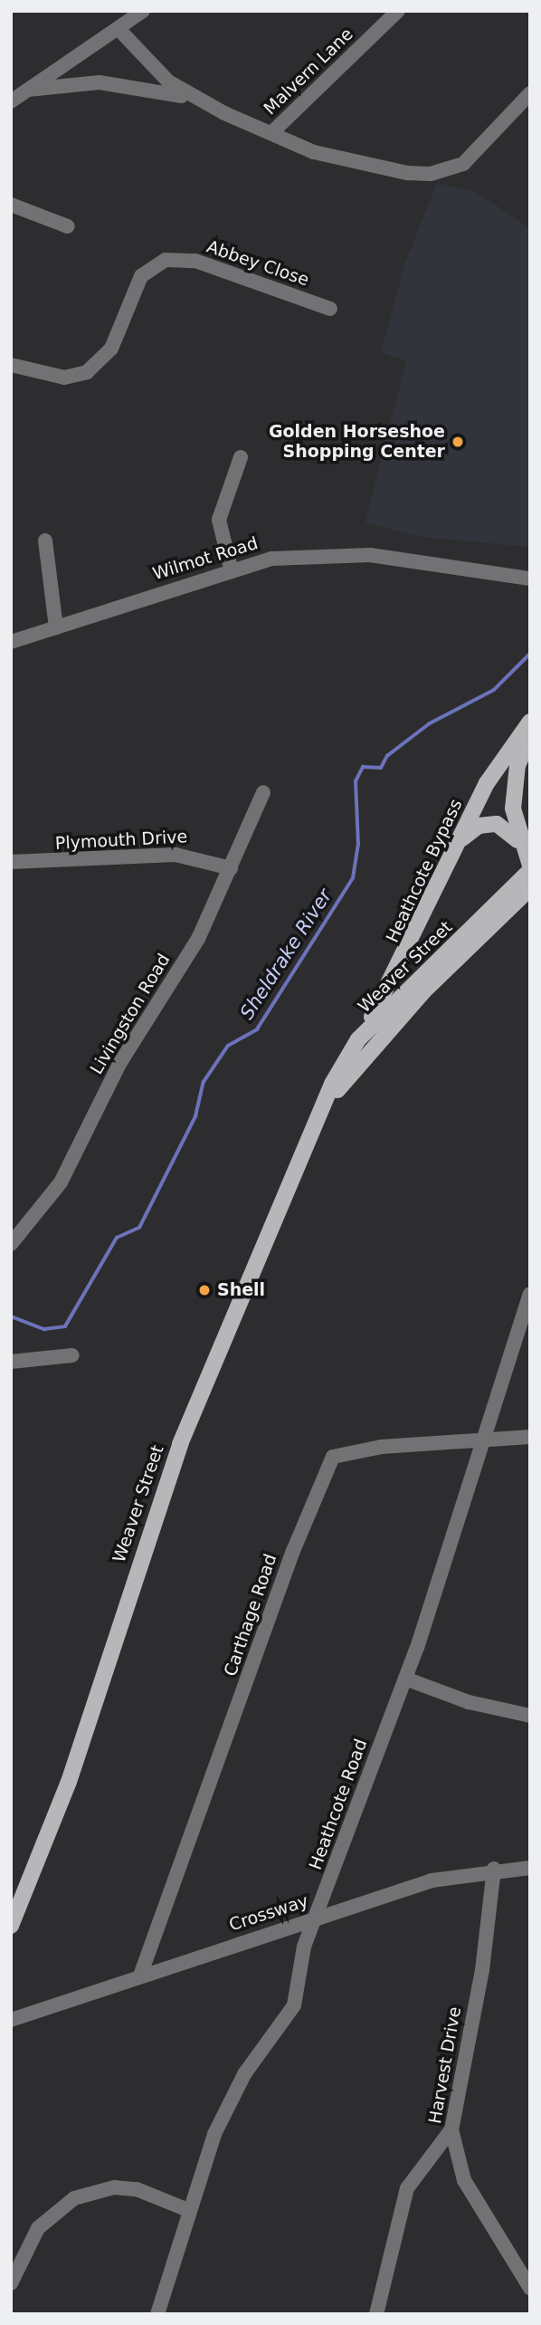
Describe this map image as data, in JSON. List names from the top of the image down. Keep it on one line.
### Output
{"streets":{"main road":["Heathcote Bypass","Weaver Street"],"street":["Malvern Lane","Abbey Close","Wilmot Road","Plymouth Drive","Livingston Road","Carthage Road","Heathcote Road","Crossway","Harvest Drive"]},"crossings":[["Plymouth Drive","Livingston Road"],["Heathcote Bypass","Weaver Street"],["Carthage Road","Heathcote Road"],["Carthage Road","Crossway"],["Heathcote Road","Crossway"],["Crossway","Harvest Drive"]],"water":["Sheldrake River"],"places":["Golden Horseshoe Shopping Center","Shell"]}
